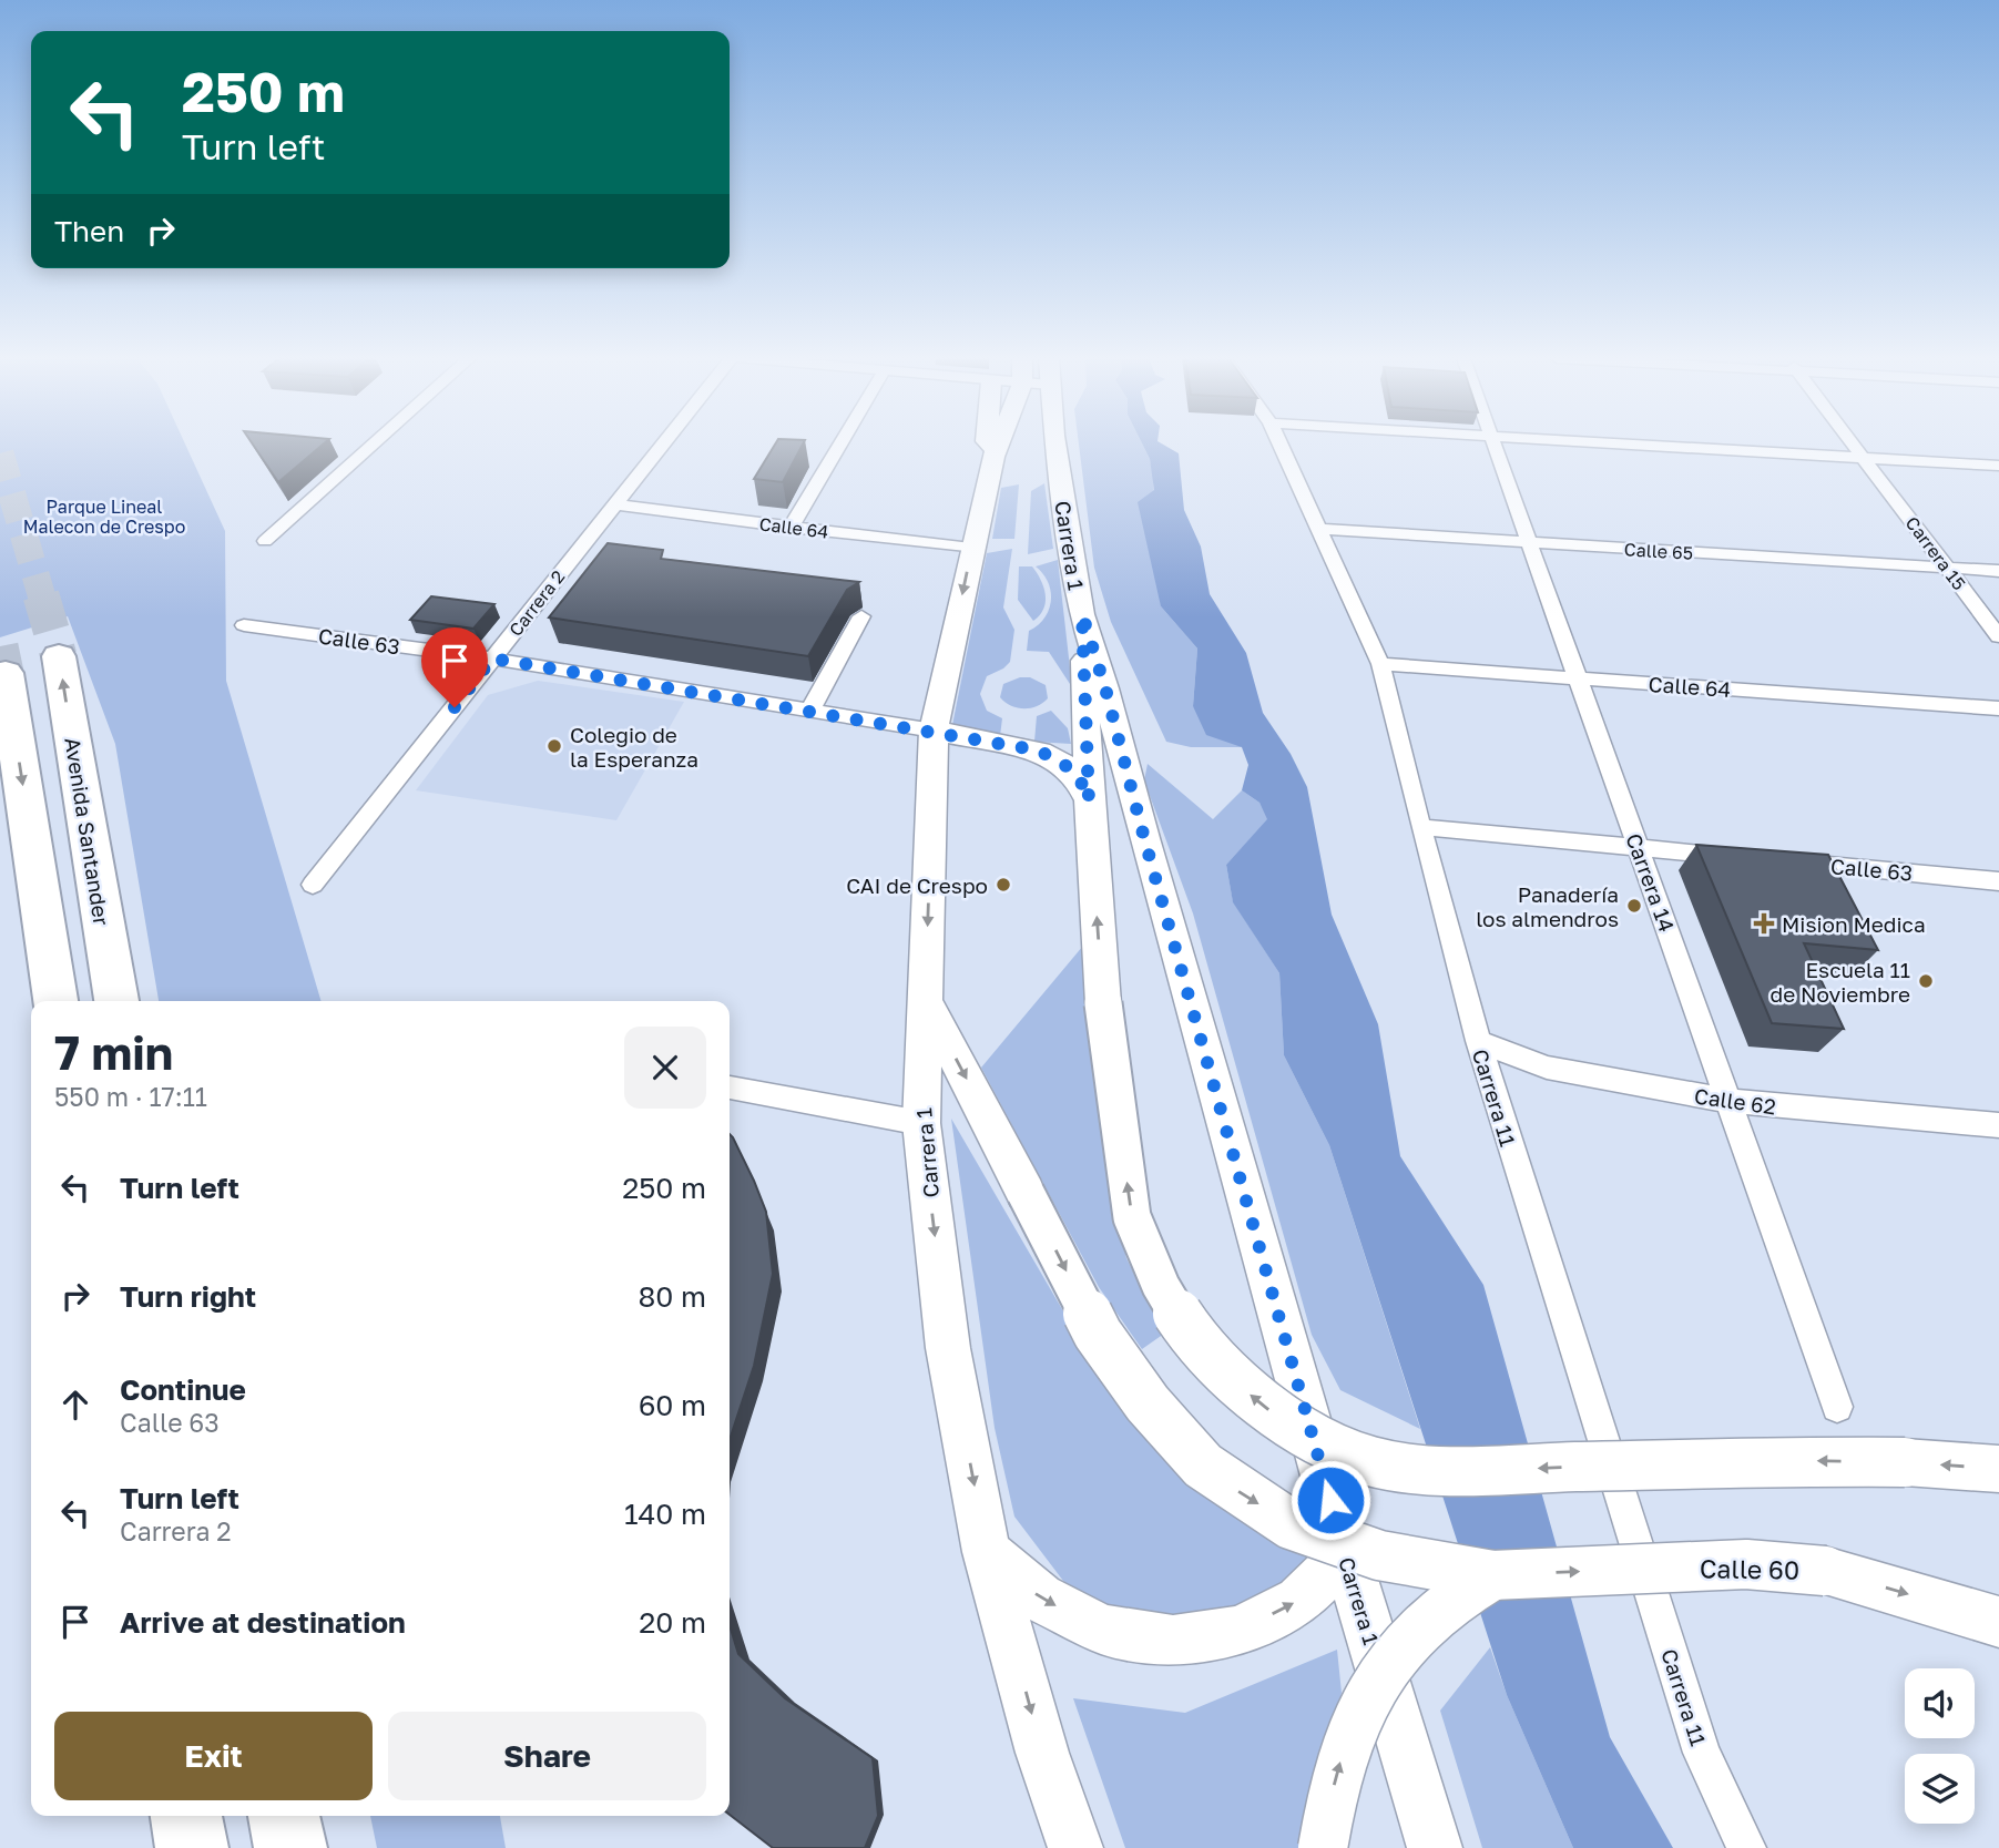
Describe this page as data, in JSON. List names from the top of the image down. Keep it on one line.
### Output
{"streets":{"highway":["Avenida Santander"],"main road":["Carrera 1","Calle 60"],"street":["Calle 64","Calle 65","Carrera 15","Carrera 2","Calle 63","Carrera 14","Carrera 11","Calle 62"]},"crossings":[["Calle 64","Carrera 1"],["Calle 64","Carrera 2"],["Calle 64","Carrera 14"],["Calle 64","Carrera 11"],["Carrera 1","Calle 63"],["Calle 65","Carrera 15"],["Calle 65","Carrera 14"],["Calle 65","Carrera 11"],["Carrera 2","Calle 63"],["Carrera 14","Calle 62"],["Carrera 11","Calle 62"]],"one_way":["Calle 60"],"parks":["Parque Lineal Malecon de Crespo"],"places":{"other":["Colegio de la Esperanza","CAI de Crespo","Panadería los almendros","Escuela 11 de Noviembre"],"health":["Mision Medica"]},"page":{"turn":["250 m","Turn left"],"then":"Then","heading":["7 min","550 m · 17:11"],"list":[{"name":"Turn left","value":"250 m"},{"name":"Turn right","value":"80 m"},{"name":"Continue","note":"Calle 63","value":"60 m"},{"name":"Turn left","note":"Carrera 2","value":"140 m"},{"name":"Arrive at destination","value":"20 m"}],"buttons":["Exit","Share"]}}
